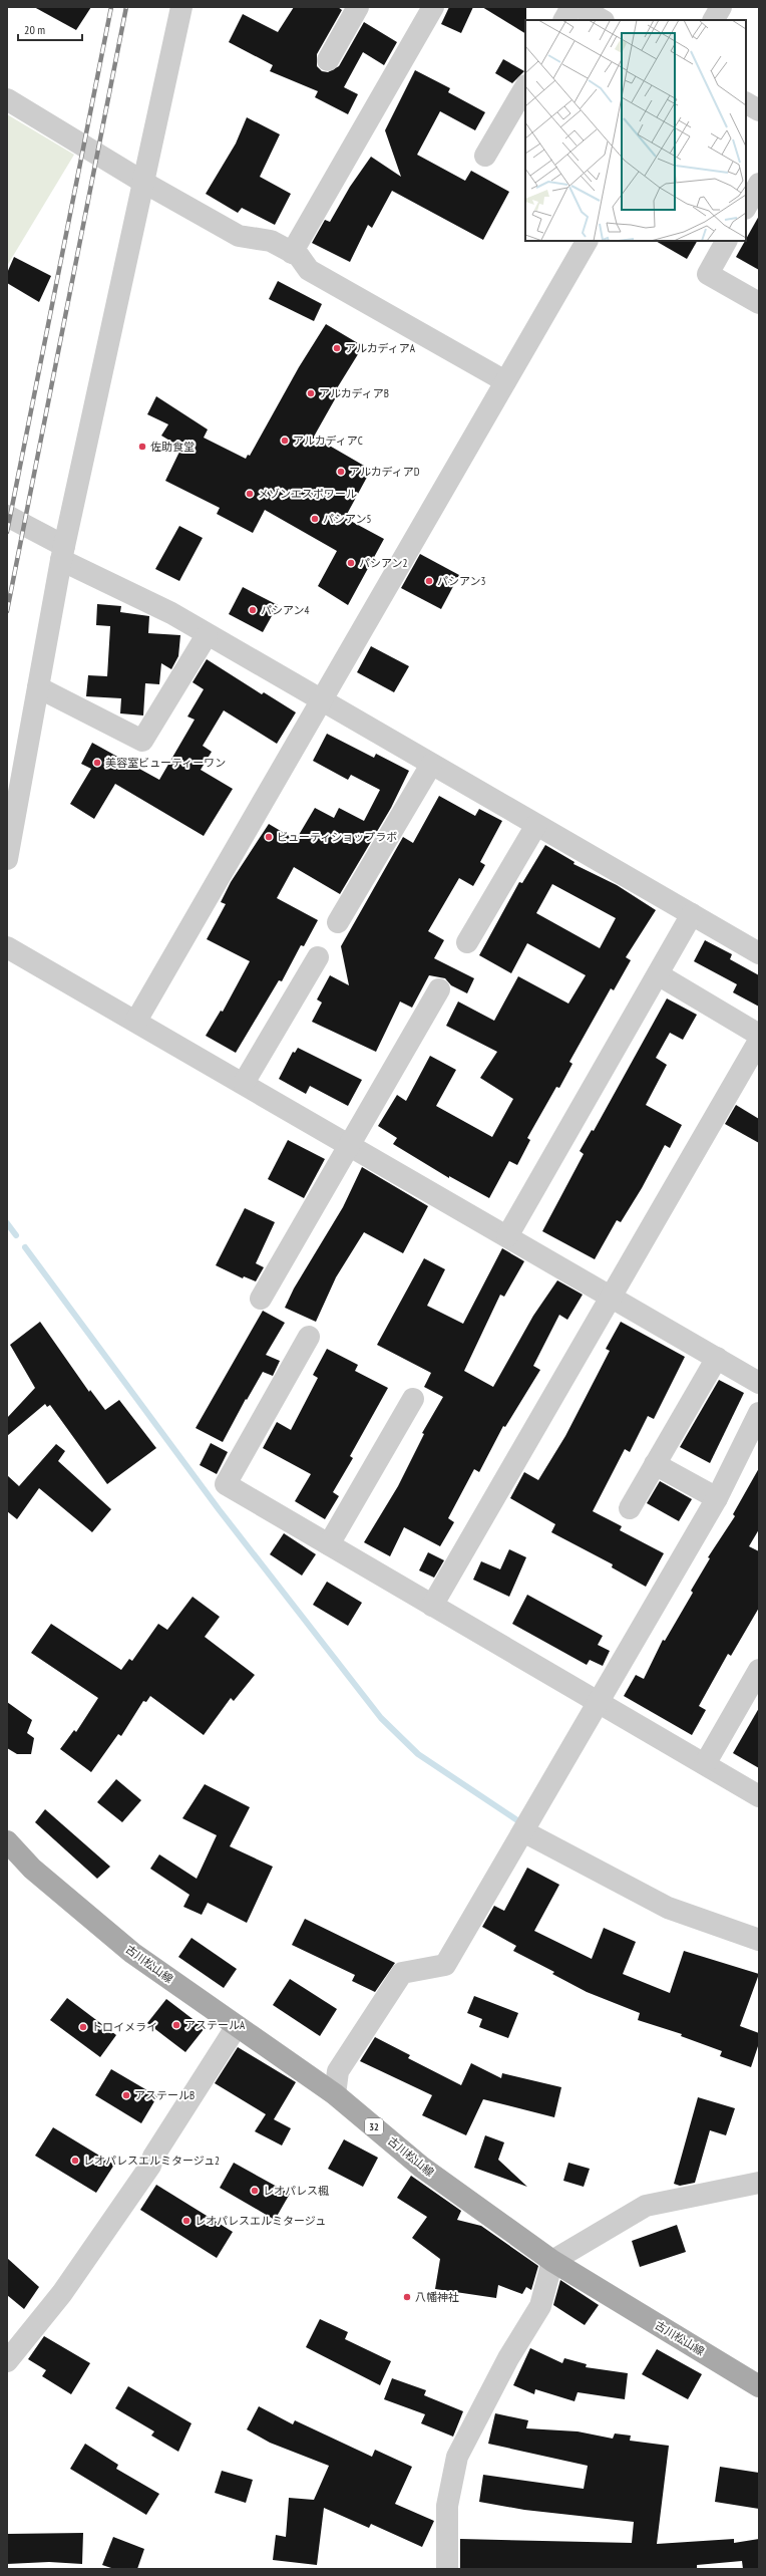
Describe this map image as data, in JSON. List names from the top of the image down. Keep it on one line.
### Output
{"streets":{"main road":["古川松山線","32"]},"places":["アルカディアA","アルカディアB","アルカディアC","佐助食堂","アルカディアD","メゾンエスポワール","パシアン5","パシアン2","パシアン3","パシアン4","美容室ビューティーワン","ビューティショップラボ","アステールA","トロイメライ","アステールB","レオパレスエルミタージュ2","レオパレス楓","レオパレスエルミタージュ","八幡神社"],"scale_bar":"20 m"}
